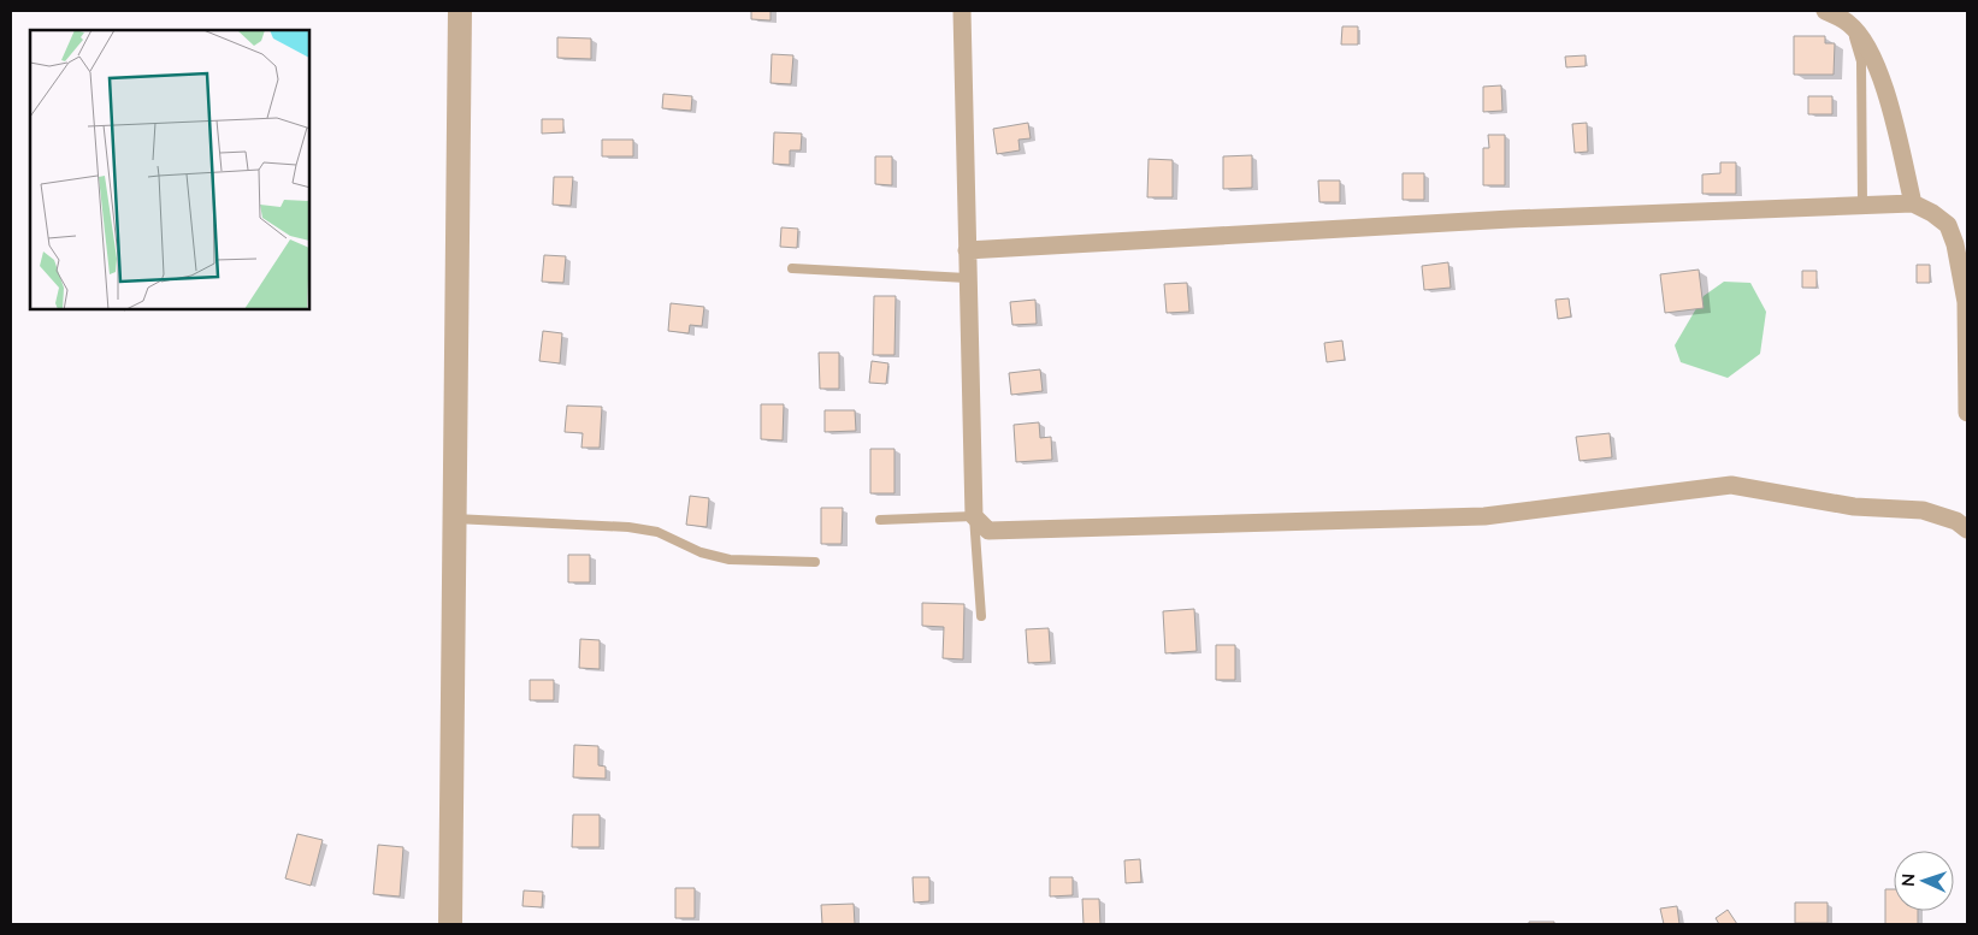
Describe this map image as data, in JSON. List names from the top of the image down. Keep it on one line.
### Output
{"north":"left"}
